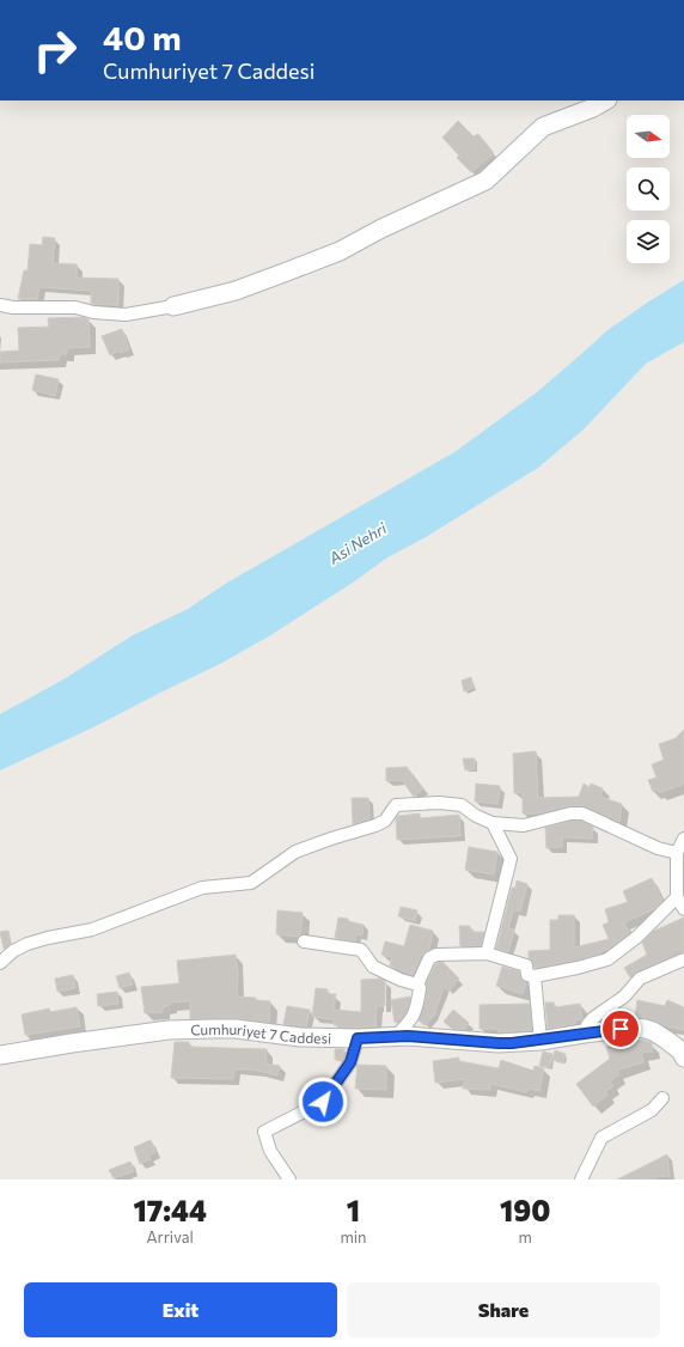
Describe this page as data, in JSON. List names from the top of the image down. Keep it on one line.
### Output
{"streets":{"main road":["Cumhuriyet 7 Caddesi"]},"water":["Asi Nehri"],"north":"right","page":{"turn":["40 m","Cumhuriyet 7 Caddesi"],"eta":["17:44","Arrival","1","min","190","m"],"buttons":["Exit","Share"]}}
